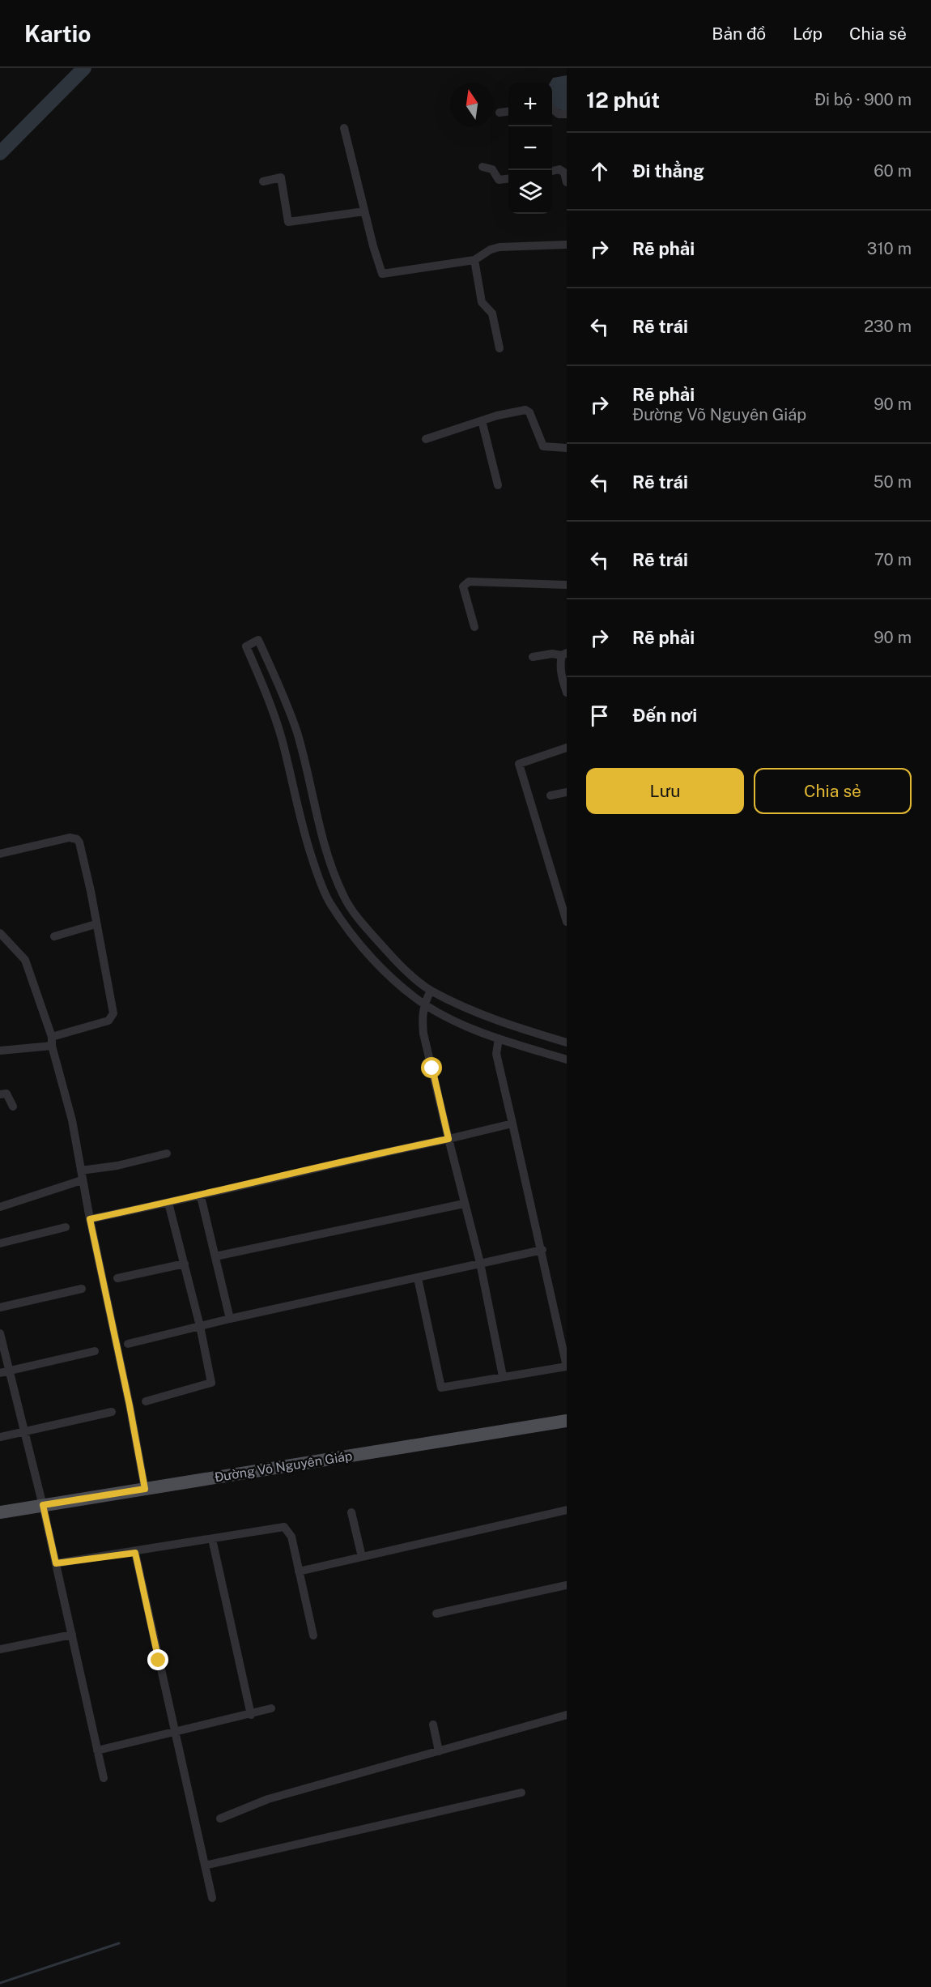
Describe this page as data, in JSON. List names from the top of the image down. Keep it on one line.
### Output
{"streets":{"main road":["Đường Võ Nguyên Giáp"]},"north":"top","page":{"header":"Kartio","nav":["Bản đồ","Lớp","Chia sẻ"],"heading":["12 phút","Đi bộ · 900 m"],"map_buttons":["+","−"],"list":[["Đi thẳng","60 m"],["Rẽ phải","310 m"],["Rẽ trái","230 m"],["Rẽ phải","Đường Võ Nguyên Giáp","90 m"],["Rẽ trái","50 m"],["Rẽ trái","70 m"],["Rẽ phải","90 m"],"Đến nơi"],"buttons":["Lưu","Chia sẻ"]}}
